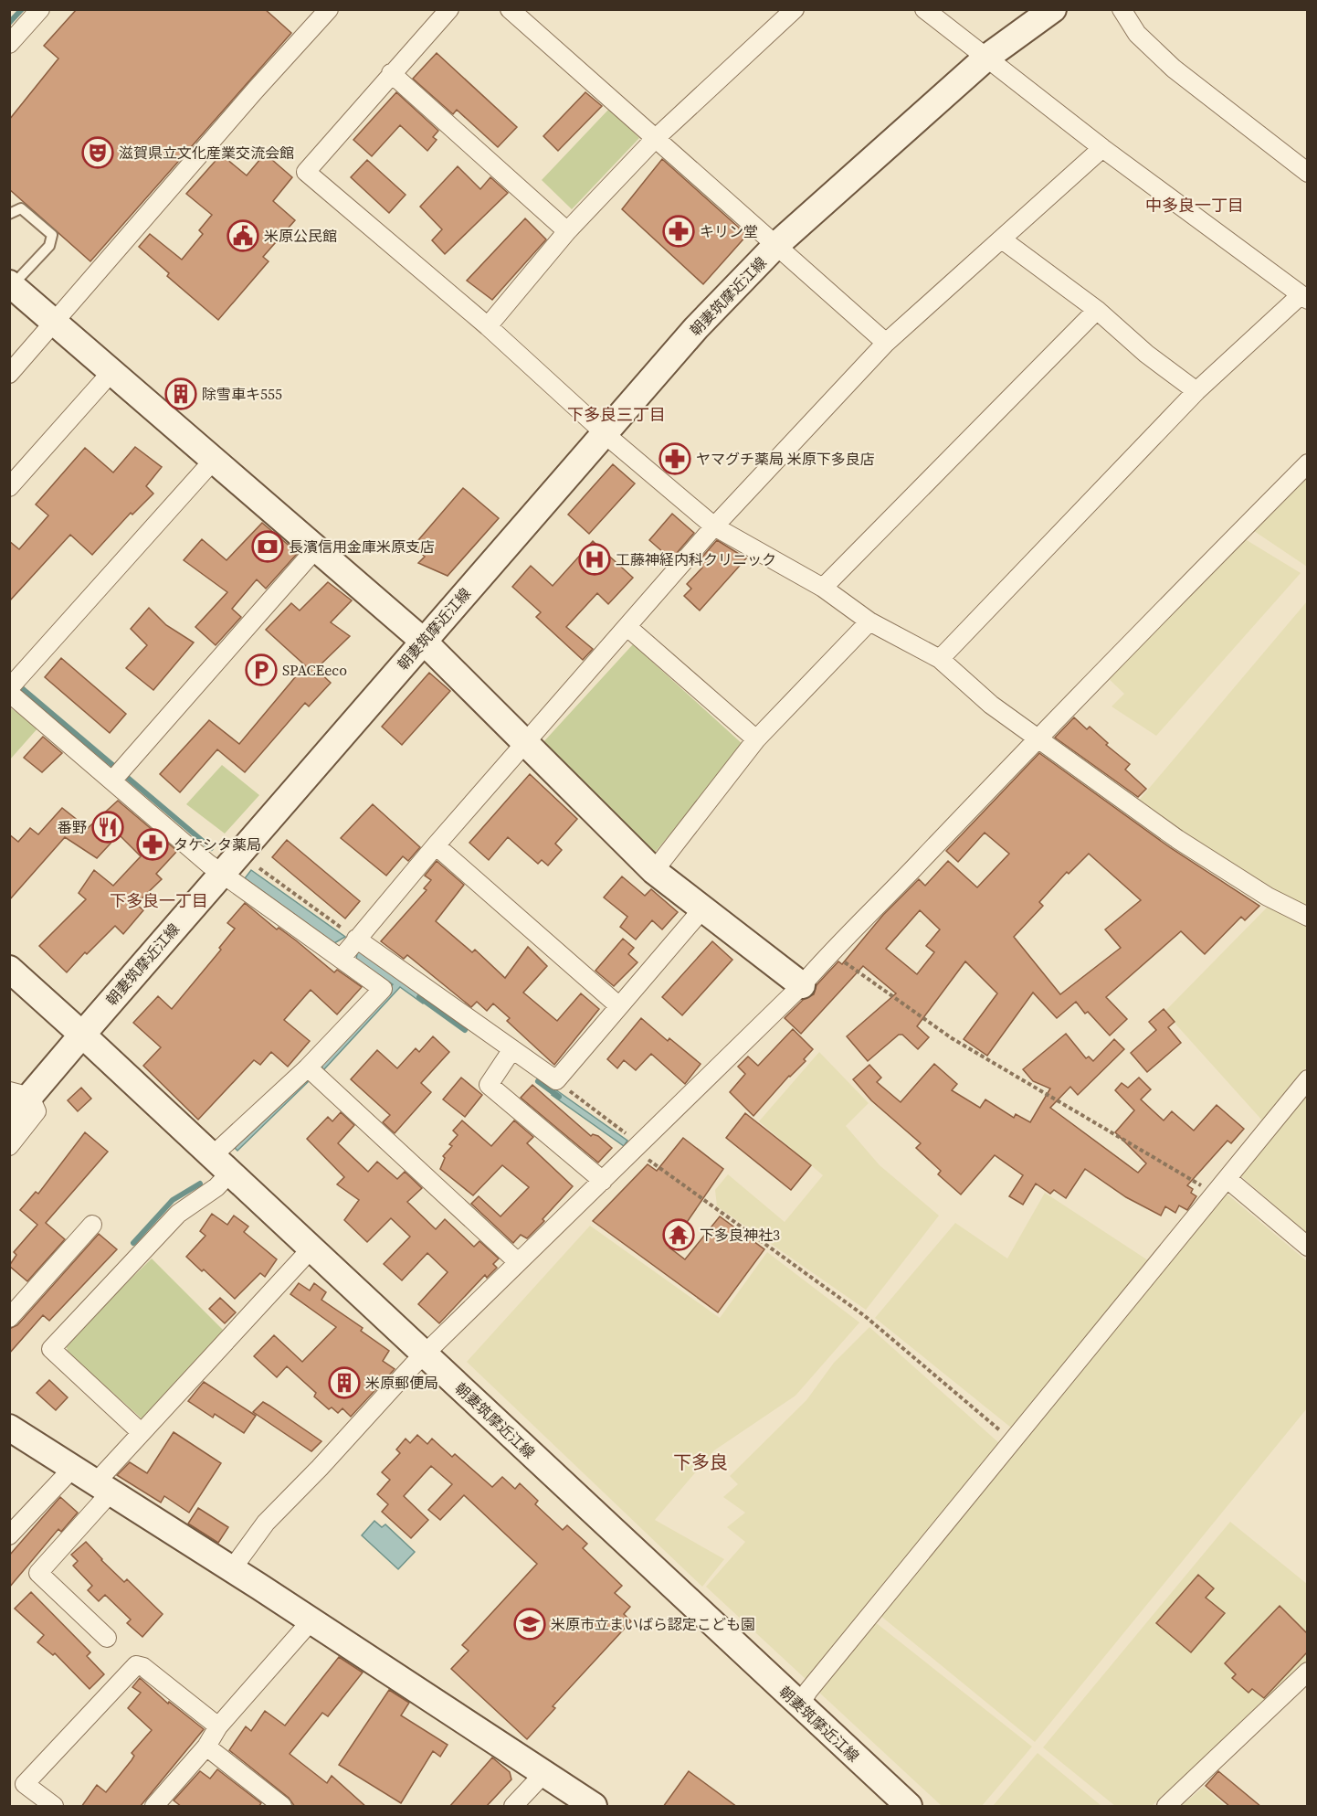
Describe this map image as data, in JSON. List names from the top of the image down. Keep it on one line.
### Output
{"streets":{"main road":["朝妻筑摩近江線"]},"districts":["中多良一丁目","下多良三丁目","下多良一丁目","下多良"],"places":{"theatre":["滋賀県立文化産業交流会館"],"pharmacy":["キリン堂","ヤマグチ薬局 米原下多良店","タケシタ薬局"],"public building":["米原公民館"],"building":["除雪車キ555","米原郵便局"],"bank":["長濱信用金庫米原支店"],"hospital":["工藤神経内科クリニック"],"parking":["SPACEeco"],"restaurant":["番野"],"temple":["下多良神社3"],"school or university":["米原市立まいばら認定こども園"]}}
